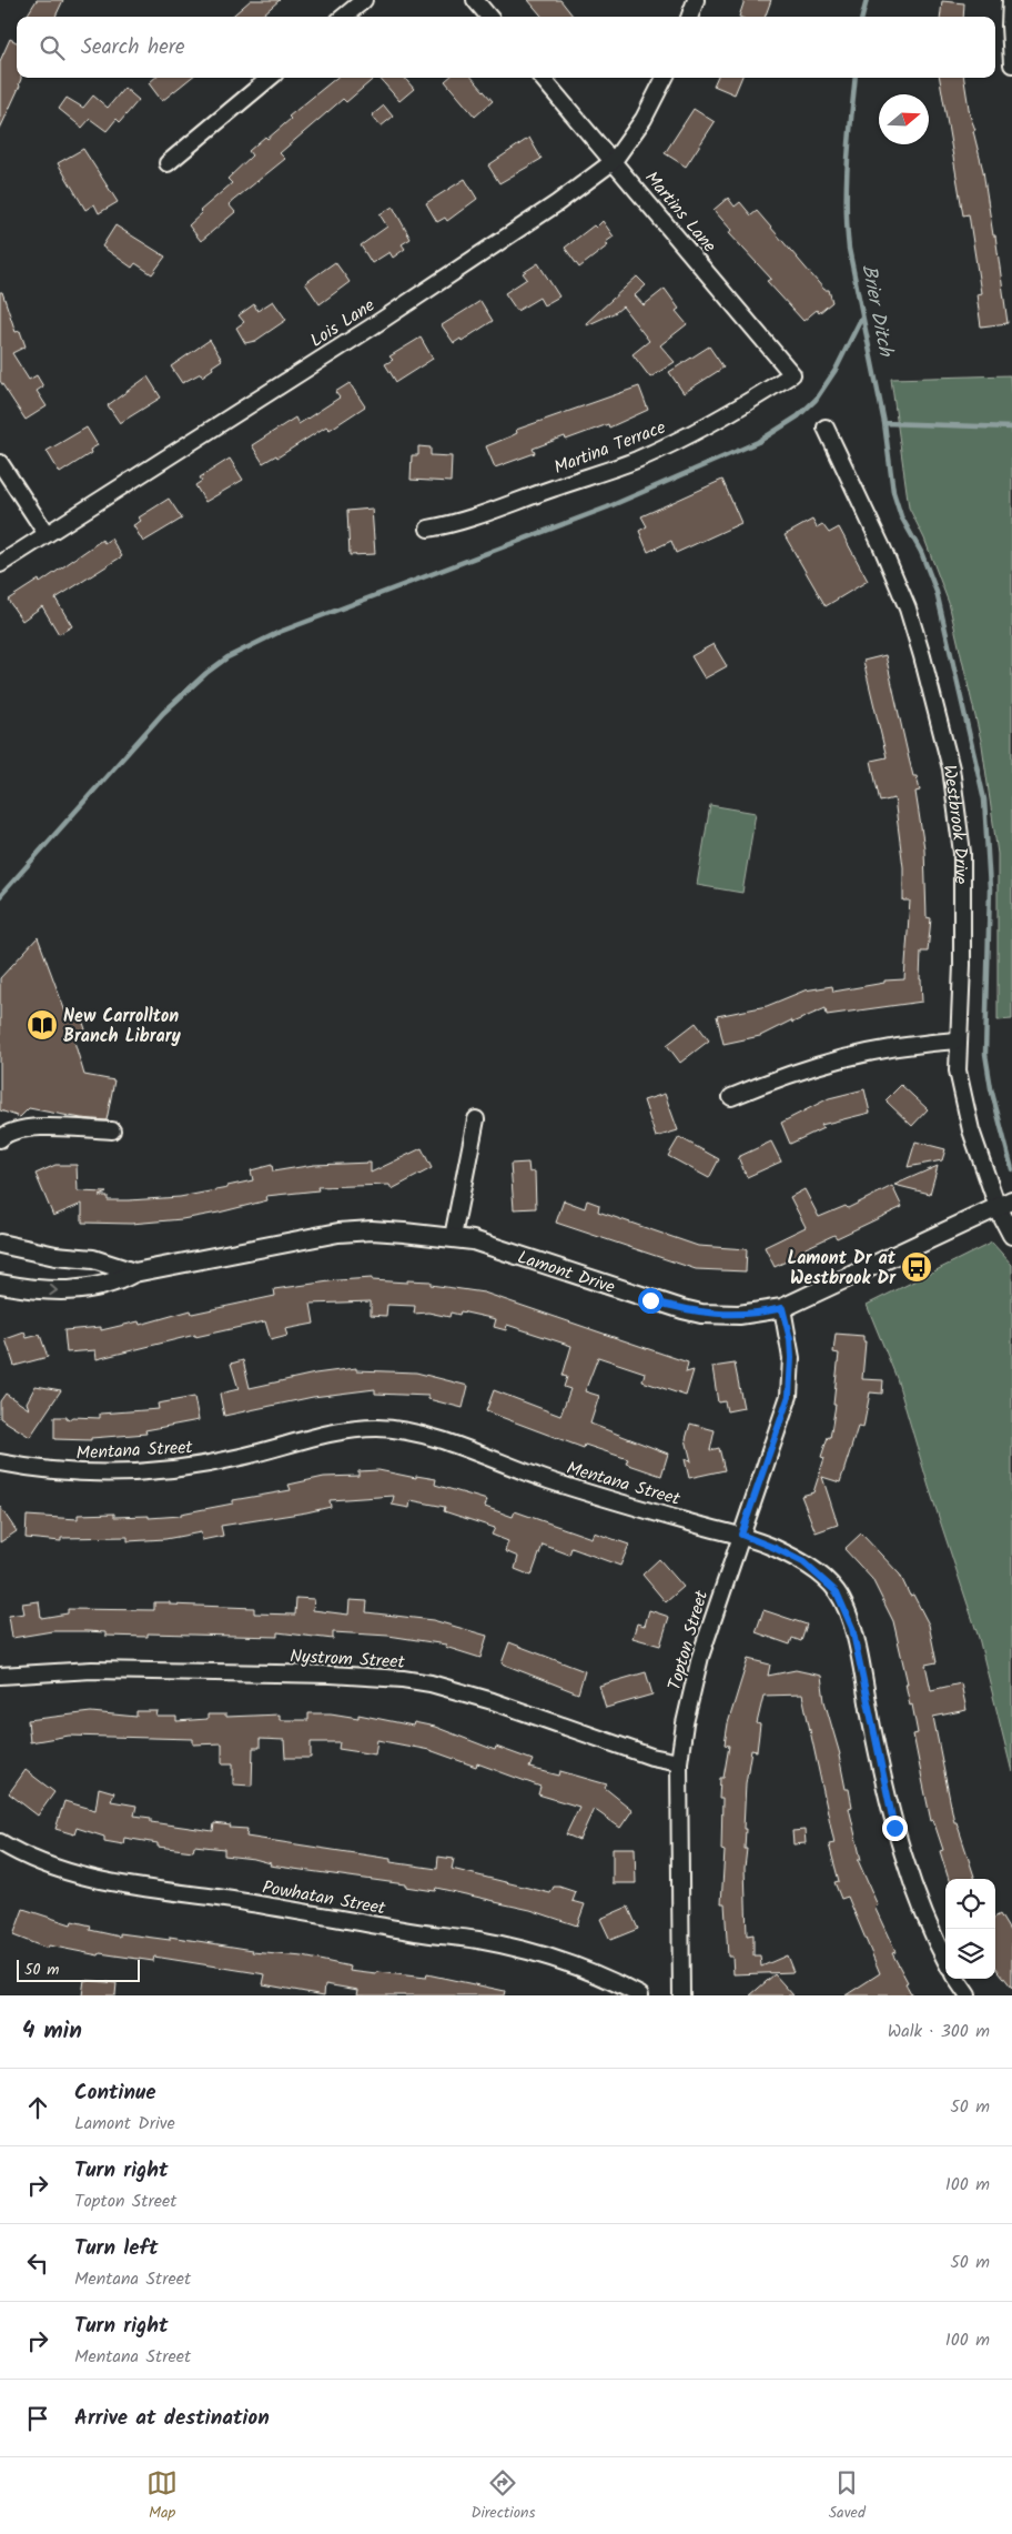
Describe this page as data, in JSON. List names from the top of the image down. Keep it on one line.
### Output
{"streets":{"street":["Martins Lane","Lois Lane","Martina Terrace","Westbrook Drive","Lamont Drive","Mentana Street","Topton Street","Nystrom Street","Powhatan Street"]},"crossings":[["Martins Lane","Lois Lane"],["Martins Lane","Martina Terrace"],["Westbrook Drive","Lamont Drive"],["Lamont Drive","Topton Street"],["Mentana Street","Topton Street"],["Topton Street","Nystrom Street"]],"water":["Brier Ditch"],"places":{"library":["New Carrollton Branch Library"],"bus stop":["Lamont Dr at Westbrook Dr"]},"scale_bar":"50 m","north":"right","page":{"search":"Search here","scale":"50 m","heading":["4 min","Walk · 300 m"],"list":[["Continue","Lamont Drive","50 m"],["Turn right","Topton Street","100 m"],["Turn left","Mentana Street","50 m"],["Turn right","Mentana Street","100 m"],"Arrive at destination"],"nav":["Map","Directions","Saved"]}}
